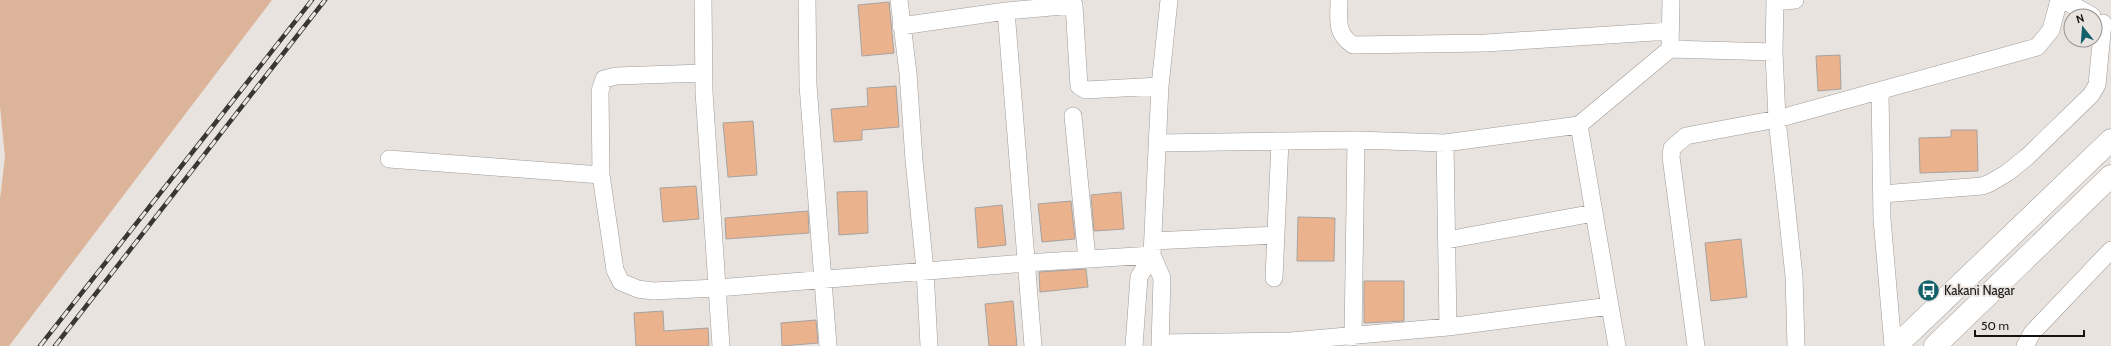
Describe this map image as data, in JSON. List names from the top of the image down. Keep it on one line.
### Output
{"places":{"bus stop":["Kakani Nagar"]},"scale_bar":"50 m","north":"top"}
